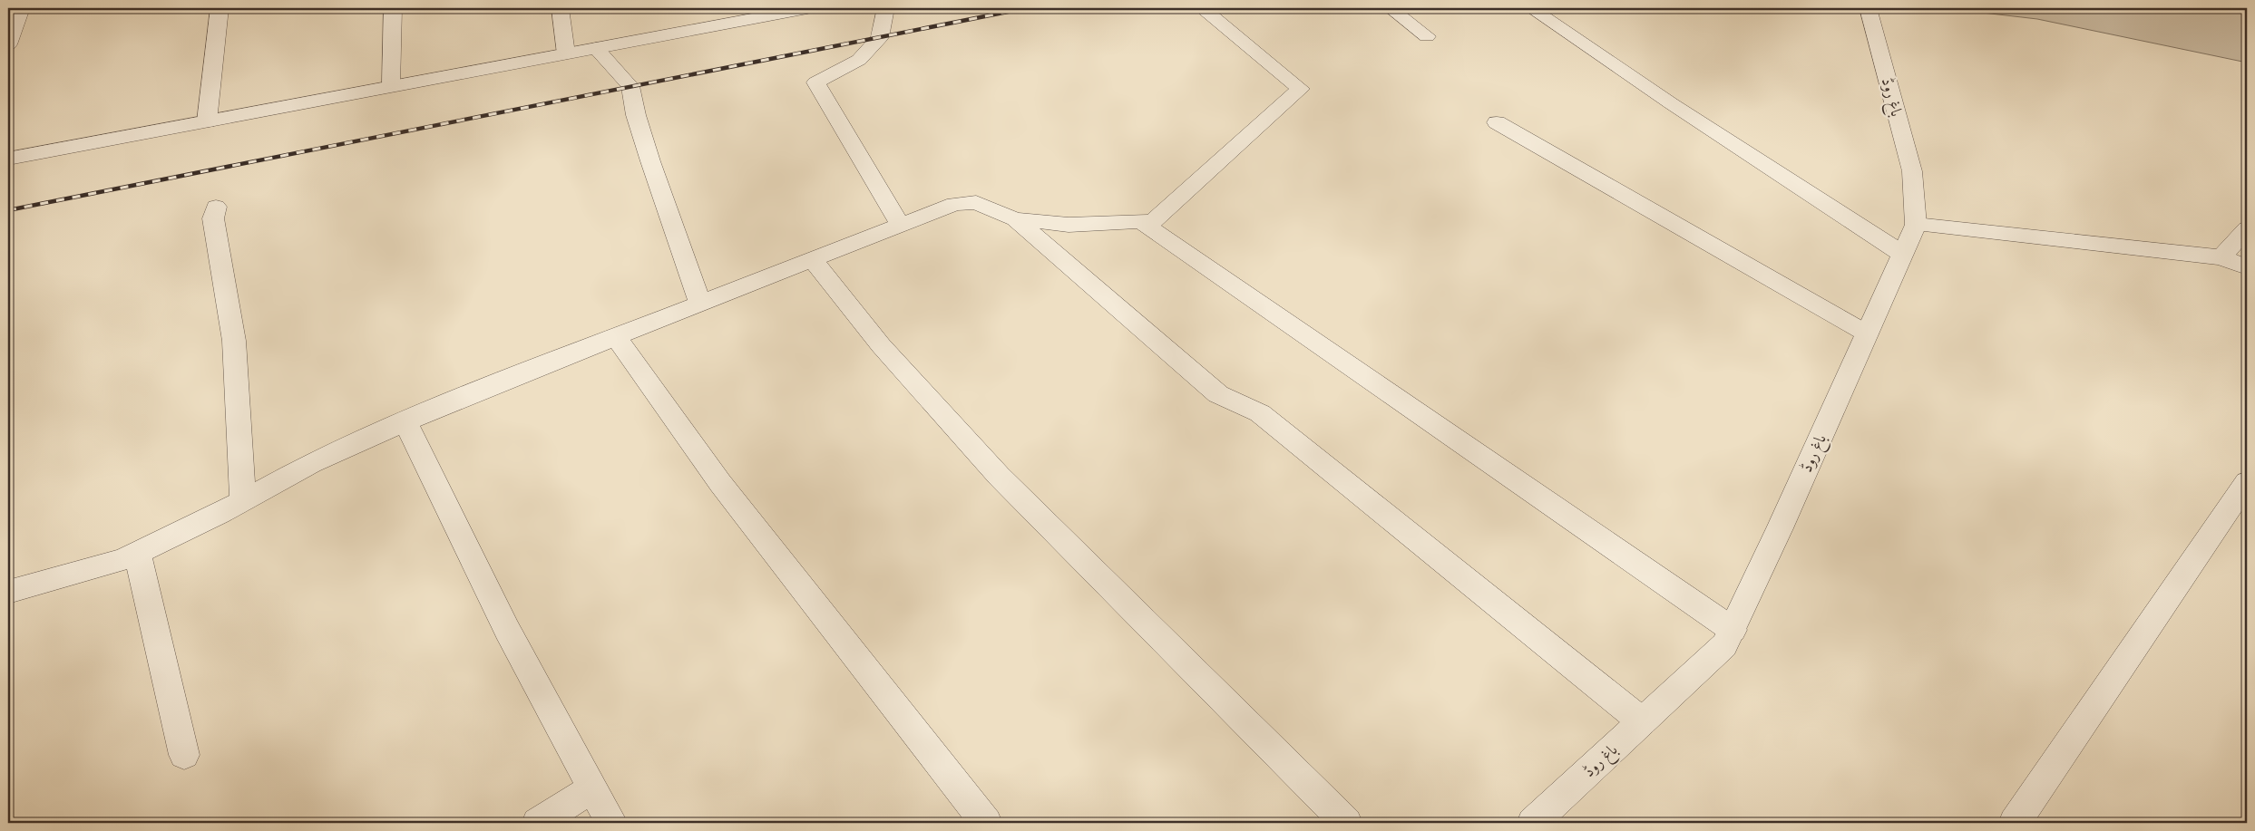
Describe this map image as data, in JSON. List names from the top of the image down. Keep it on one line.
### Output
{"streets":{"street":["باغ روڈ"]}}
